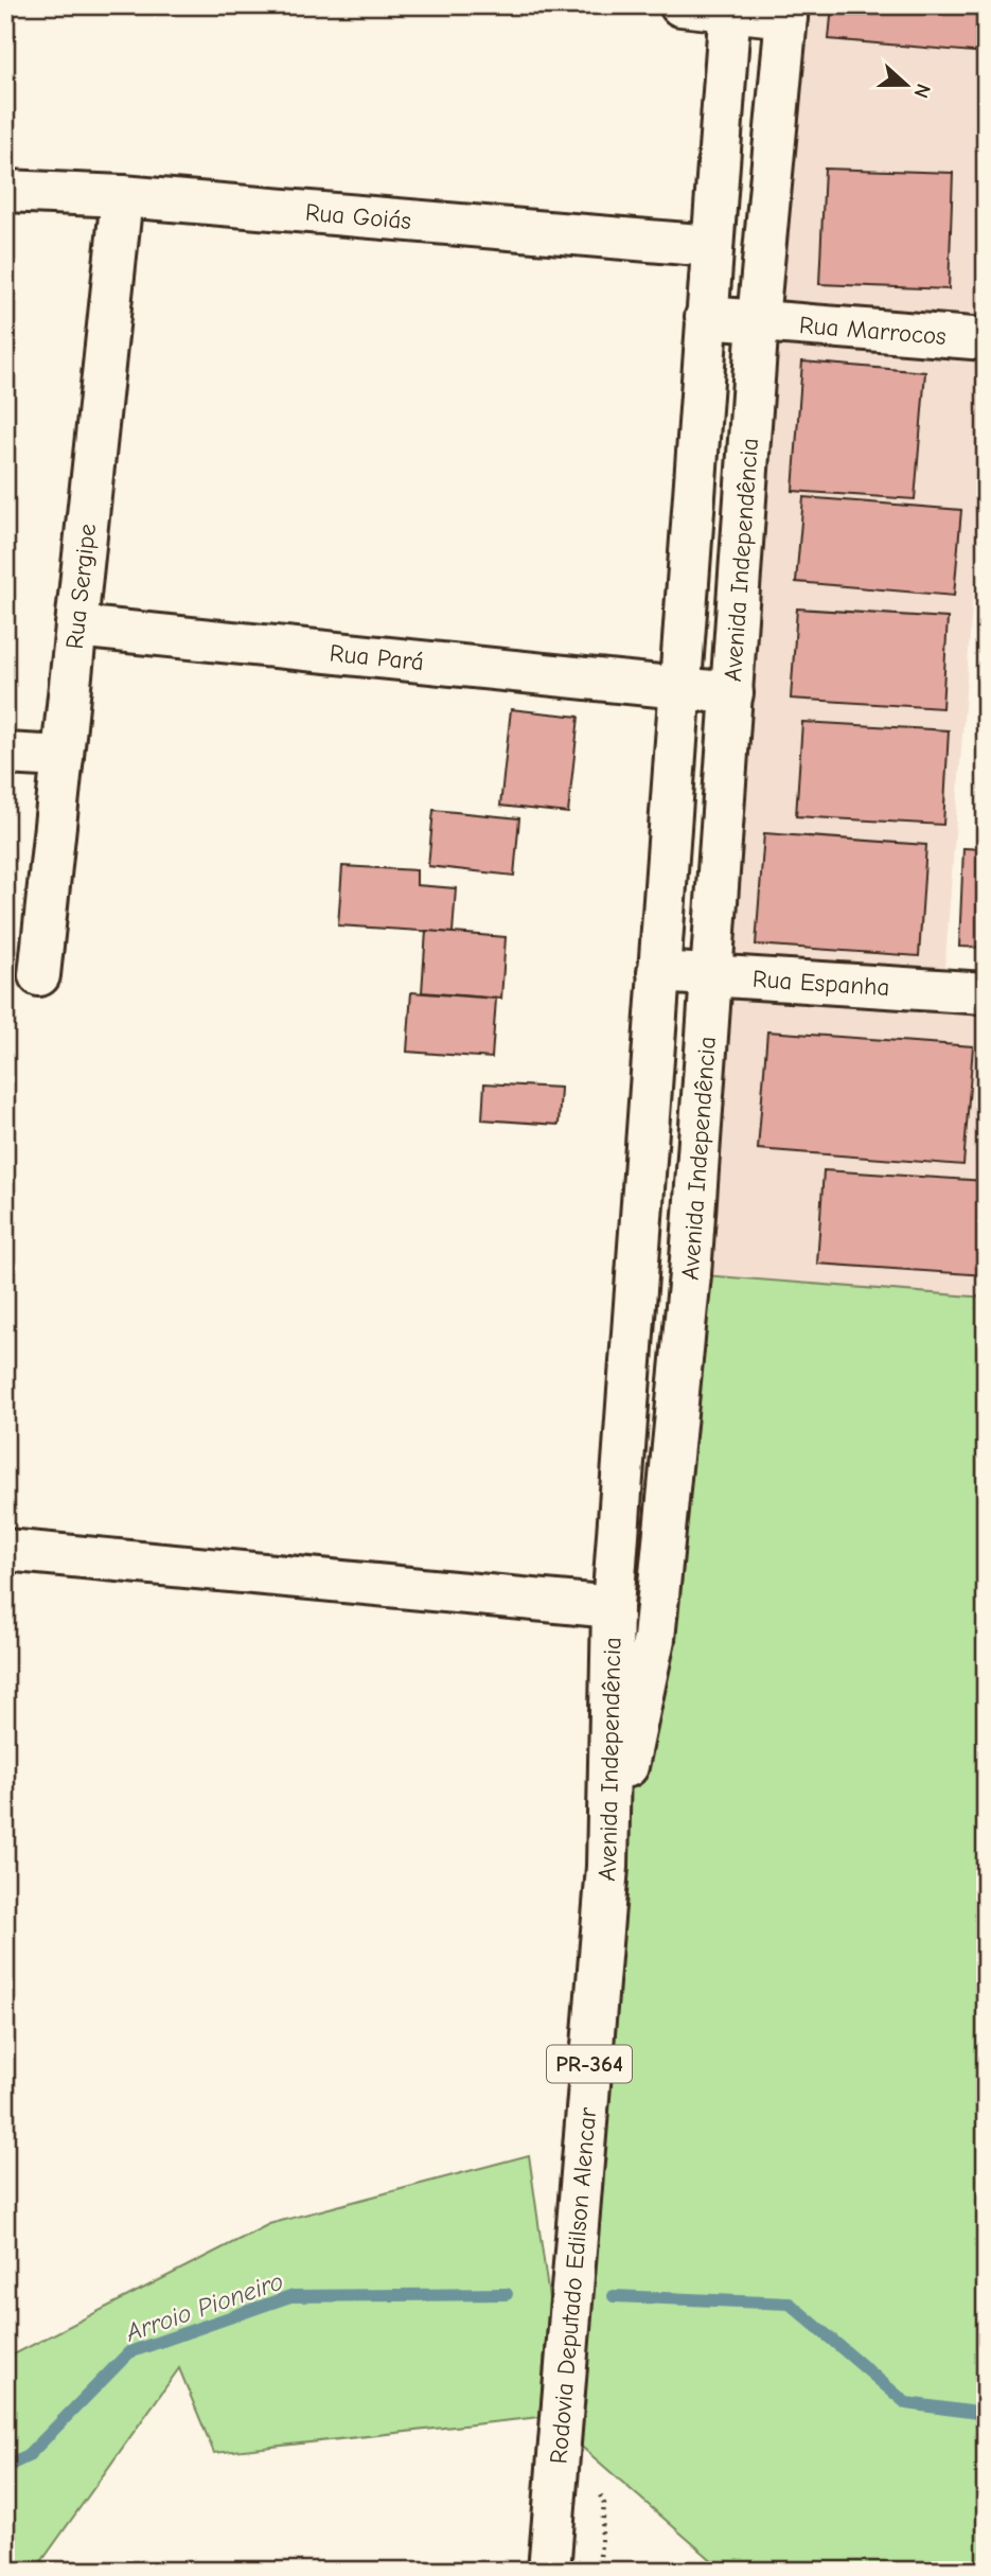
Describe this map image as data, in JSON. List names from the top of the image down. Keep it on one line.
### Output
{"streets":{"main road":["Rua Goiás","Rua Marrocos","Avenida Independência","Rua Sergipe","Rua Pará","Rua Espanha","PR-364","Rodovia Deputado Edilson Alencar"]},"crossings":[["Rua Goiás","Avenida Independência"],["Rua Goiás","Rua Sergipe"],["Rua Marrocos","Avenida Independência"],["Avenida Independência","Rua Pará"],["Avenida Independência","Rua Espanha"],["Avenida Independência","Rodovia Deputado Edilson Alencar"],["Rua Sergipe","Rua Pará"]],"water":["Arroio Pioneiro"],"north":"right"}
